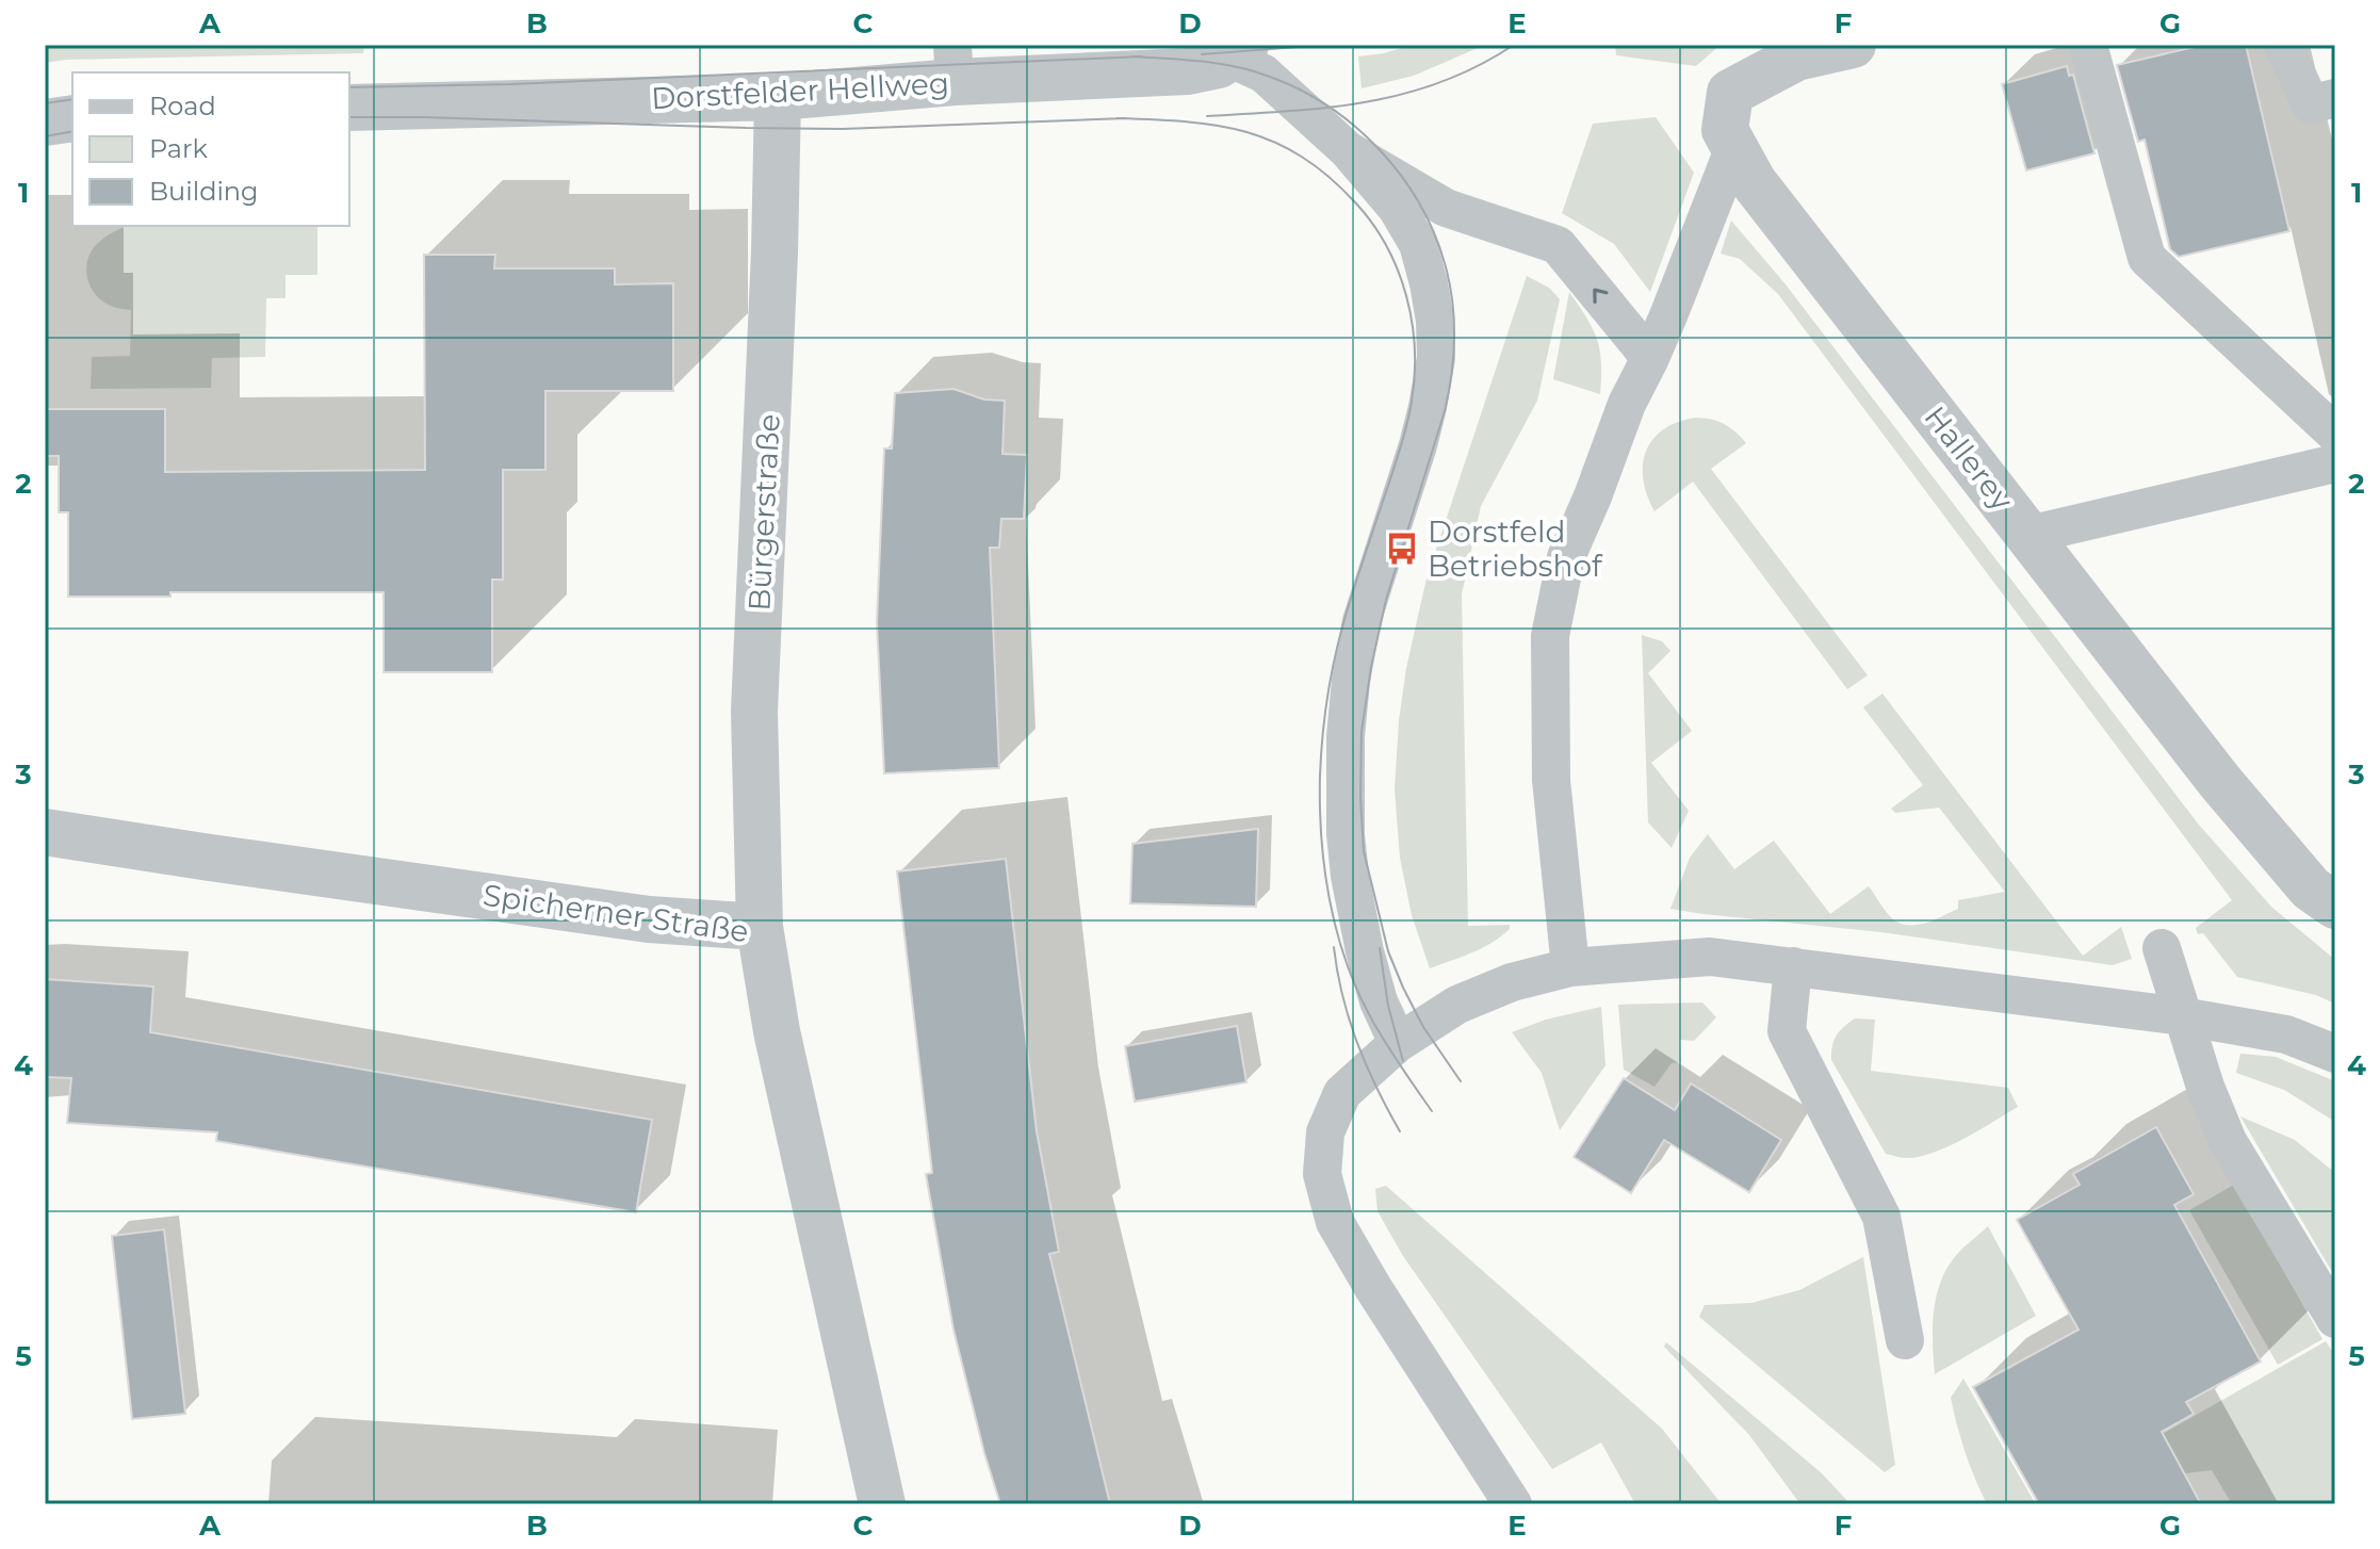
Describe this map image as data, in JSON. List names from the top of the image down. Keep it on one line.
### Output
{"streets":{"street":["Dorstfelder Hellweg","Hallerey","Bürgerstraße","Spicherner Straße"]},"crossings":[["Dorstfelder Hellweg","Bürgerstraße"],["Bürgerstraße","Spicherner Straße"]],"places":{"bus stop":["Dorstfeld Betriebshof"]},"legend":["Road","Park","Building"],"grid":{"columns":["A","B","C","D","E","F","G"],"rows":["1","2","3","4","5"]}}
